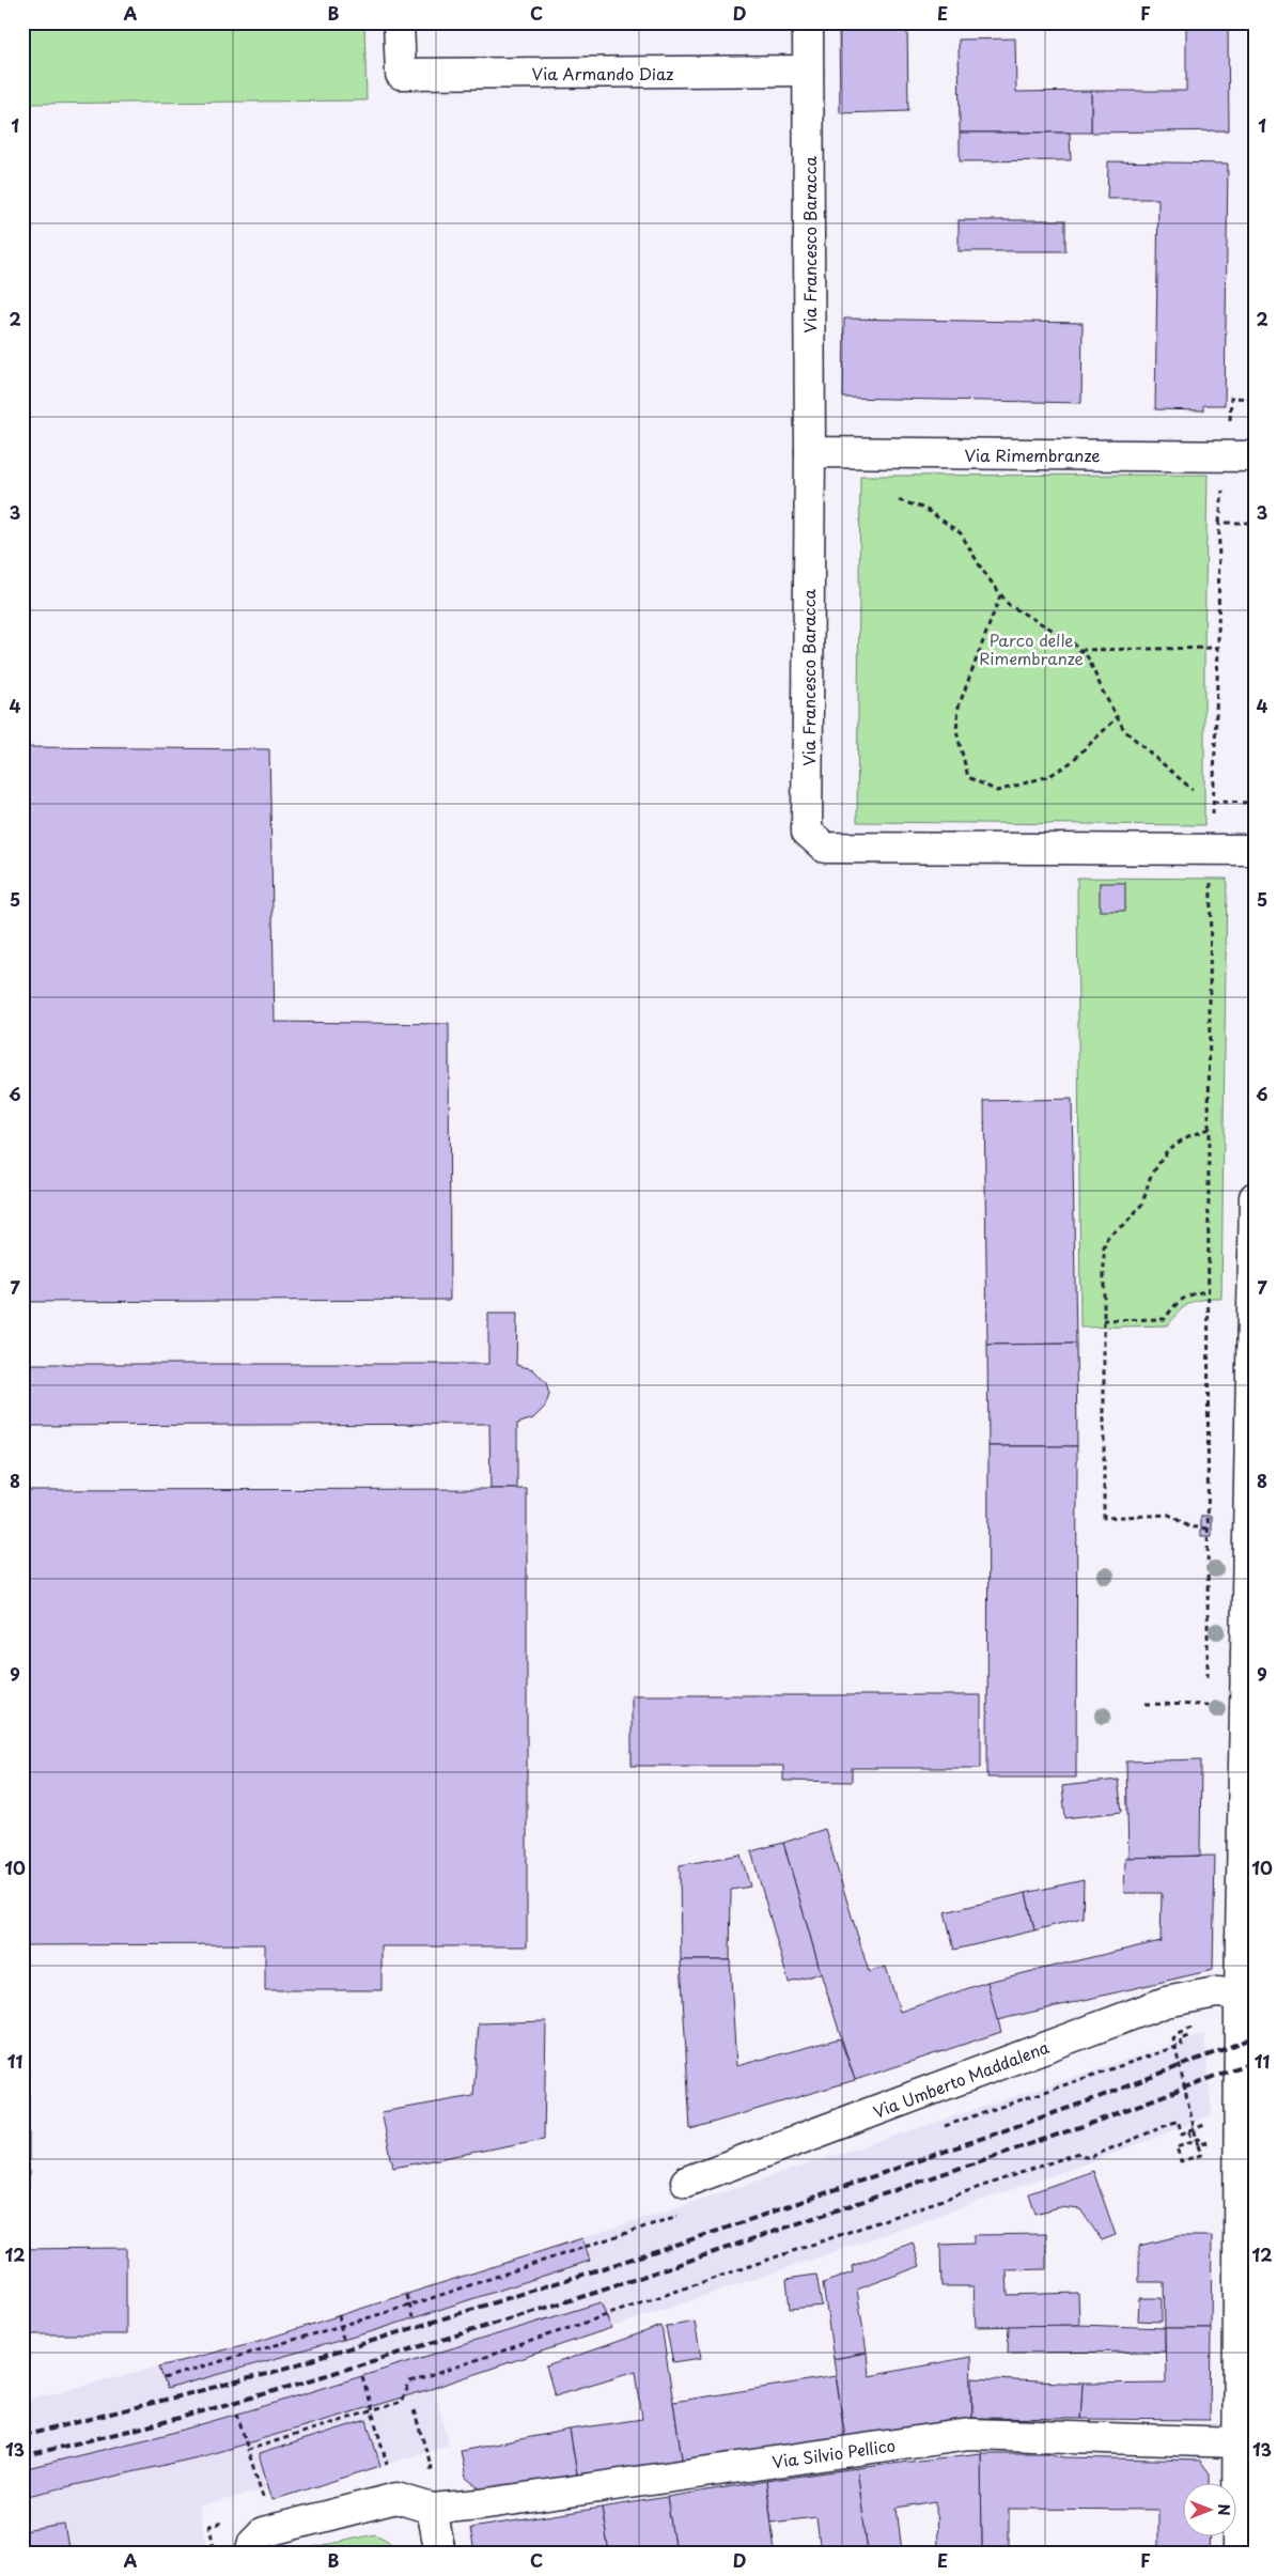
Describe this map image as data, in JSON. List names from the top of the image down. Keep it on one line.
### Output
{"streets":{"street":["Via Armando Diaz","Via Francesco Baracca","Via Rimembranze","Via Umberto Maddalena","Via Silvio Pellico"]},"crossings":[["Via Armando Diaz","Via Francesco Baracca"],["Via Francesco Baracca","Via Rimembranze"]],"parks":["Parco delle Rimembranze"],"north":"right","grid":{"columns":["A","B","C","D","E","F"],"rows":["1","2","3","4","5","6","7","8","9","10","11","12","13"]}}
